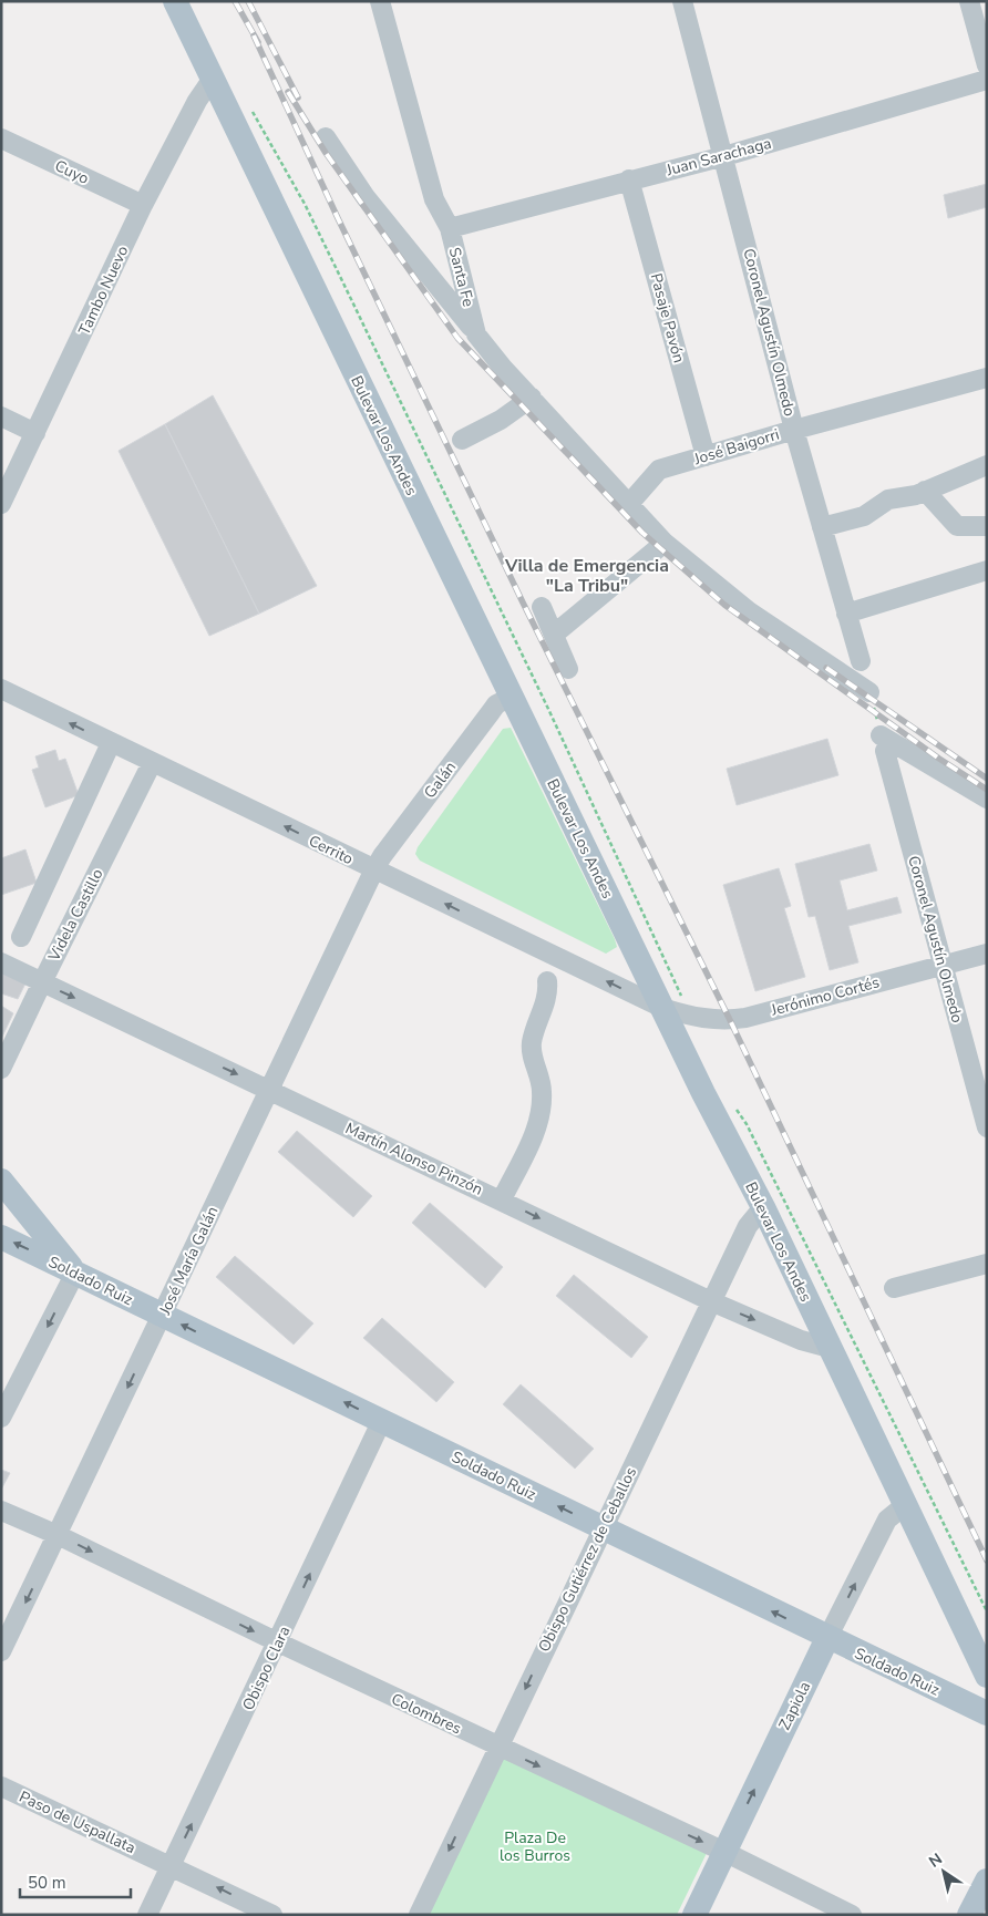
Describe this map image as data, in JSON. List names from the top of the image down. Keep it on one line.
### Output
{"streets":{"main road":["Bulevar Los Andes","Soldado Ruiz","Zapiola"],"street":["Juan Sarachaga","Cuyo","Santa Fe","Tambo Nuevo","Pasaje Pavón","Coronel Agustín Olmedo","José Baigorri","Galán","Cerrito","Videla Castillo","Jerónimo Cortés","Martín Alonso Pinzón","José María Galán","Obispo Gutiérrez de Ceballos","Obispo Clara","Colombres","Paso de Uspallata"]},"crossings":[["Juan Sarachaga","Santa Fe"],["Juan Sarachaga","Pasaje Pavón"],["Juan Sarachaga","Coronel Agustín Olmedo"],["Cuyo","Tambo Nuevo"],["Santa Fe","José Baigorri"],["Tambo Nuevo","Bulevar Los Andes"],["Pasaje Pavón","José Baigorri"],["Coronel Agustín Olmedo","José Baigorri"],["Coronel Agustín Olmedo","Jerónimo Cortés"],["Bulevar Los Andes","Galán"],["Bulevar Los Andes","Cerrito"],["Bulevar Los Andes","Jerónimo Cortés"],["Bulevar Los Andes","Martín Alonso Pinzón"],["Bulevar Los Andes","Obispo Gutiérrez de Ceballos"],["Bulevar Los Andes","Zapiola"],["Galán","Cerrito"],["Galán","José María Galán"],["Cerrito","Videla Castillo"],["Cerrito","Jerónimo Cortés"],["Cerrito","José María Galán"],["Videla Castillo","Martín Alonso Pinzón"],["Martín Alonso Pinzón","José María Galán"],["Martín Alonso Pinzón","Obispo Gutiérrez de Ceballos"],["José María Galán","Soldado Ruiz"],["José María Galán","Colombres"],["Soldado Ruiz","Obispo Gutiérrez de Ceballos"],["Soldado Ruiz","Obispo Clara"],["Soldado Ruiz","Zapiola"],["Obispo Gutiérrez de Ceballos","Colombres"],["Obispo Clara","Colombres"],["Obispo Clara","Paso de Uspallata"],["Zapiola","Colombres"]],"one_way":["Cerrito","Martín Alonso Pinzón","Soldado Ruiz","Obispo Gutiérrez de Ceballos","Obispo Clara","Zapiola","Colombres","Paso de Uspallata"],"districts":["Villa de Emergencia \"La Tribu\""],"parks":["Plaza De los Burros"],"scale_bar":"50 m","north":"top left"}
